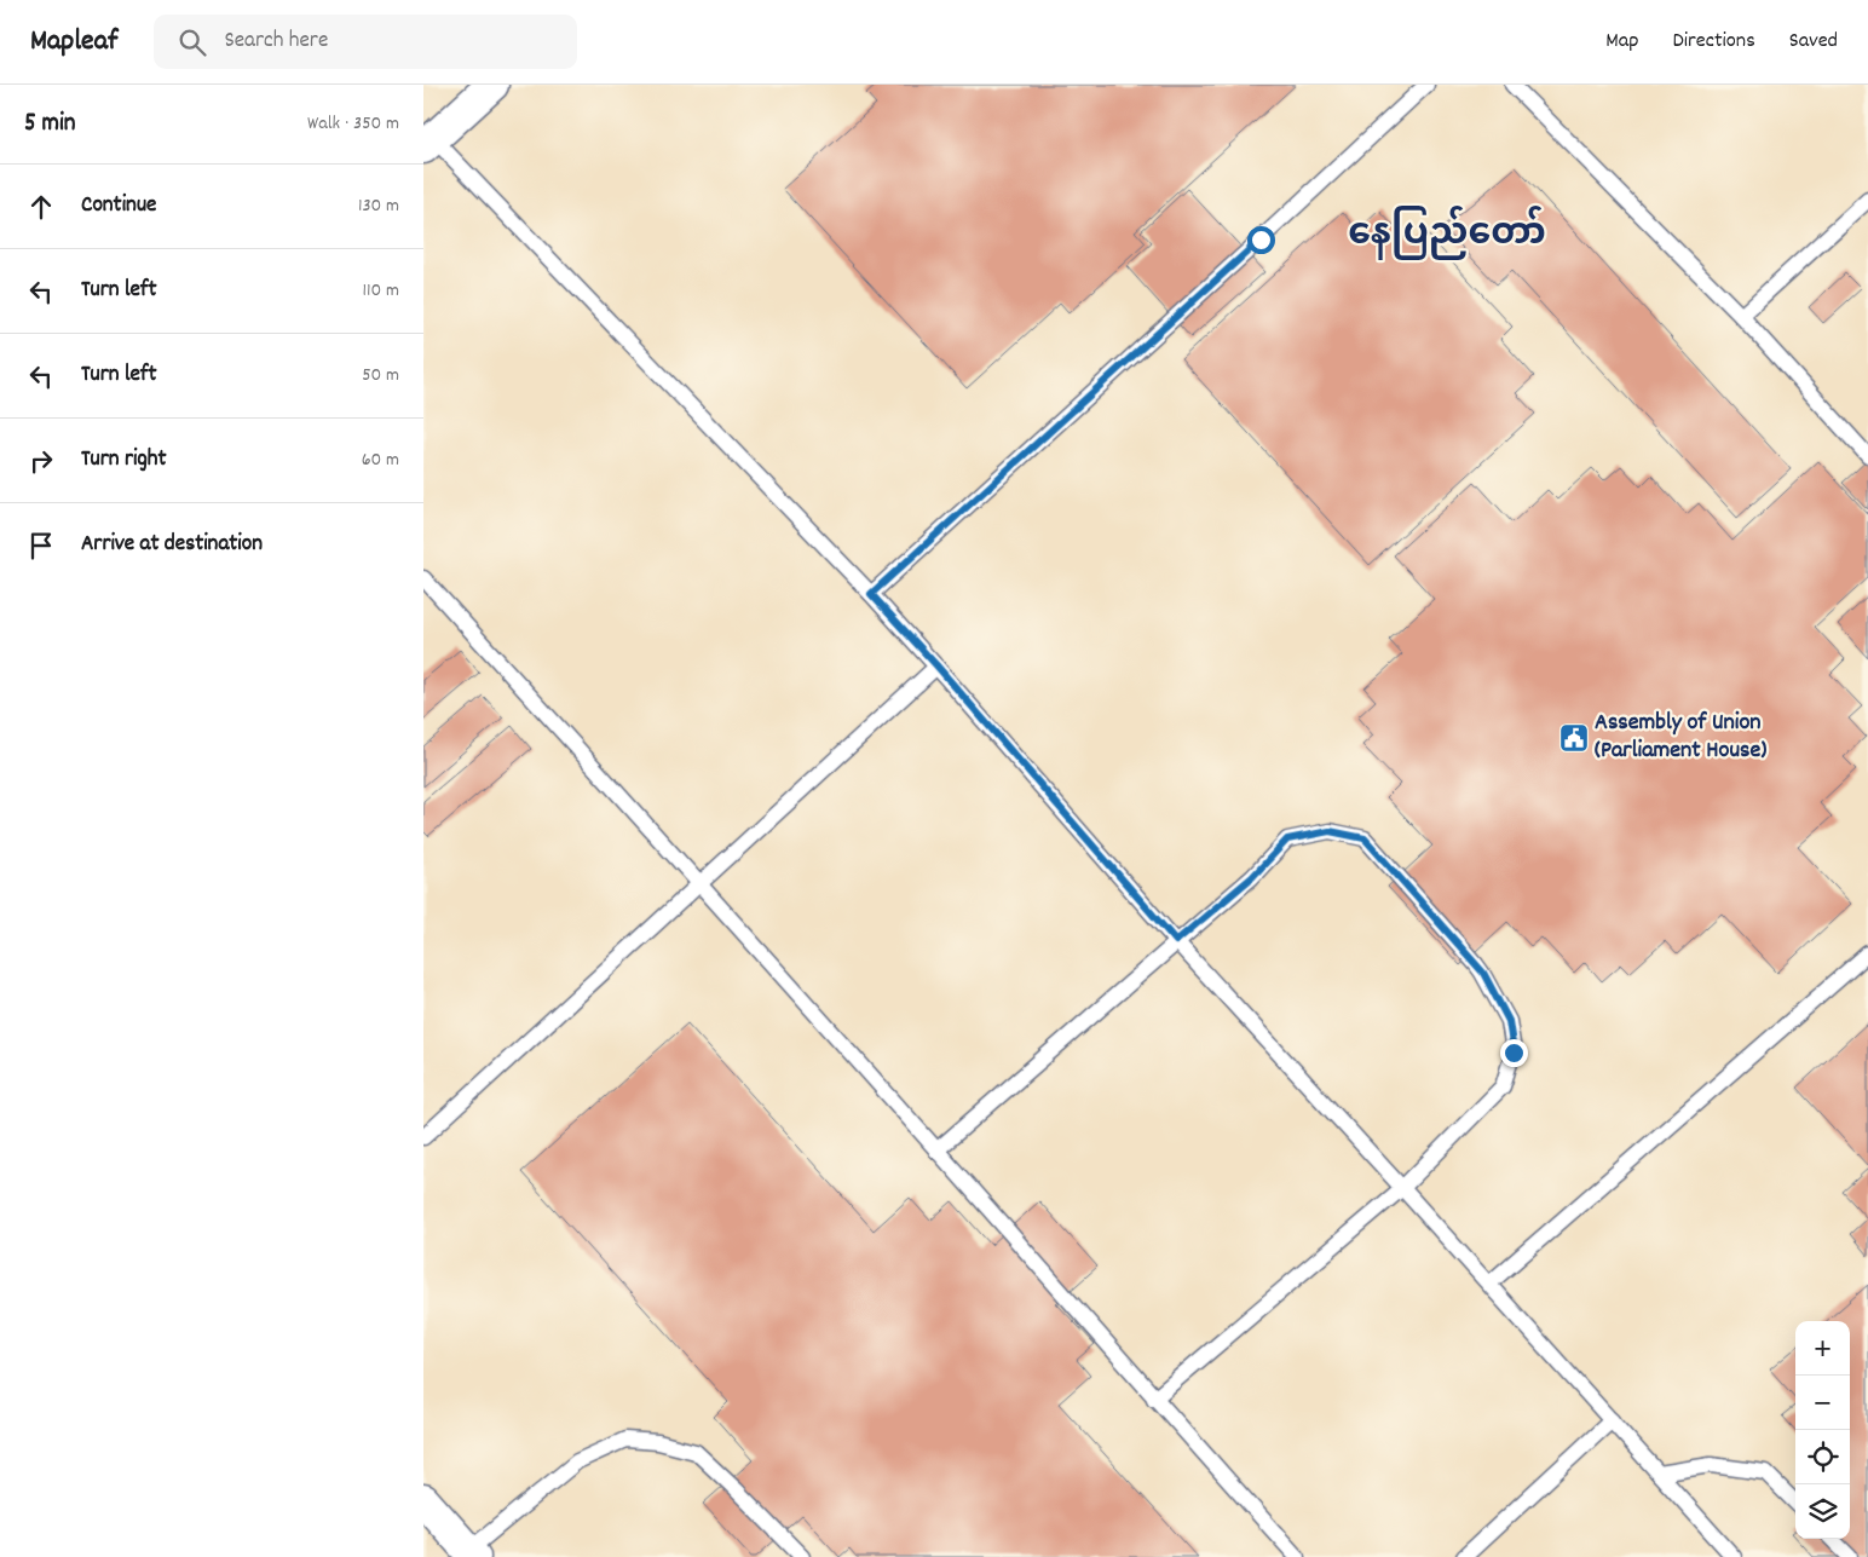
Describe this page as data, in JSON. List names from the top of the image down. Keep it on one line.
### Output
{"districts":["နေပြည်တော်"],"places":{"public building":["Assembly of Union (Parliament House)"]},"page":{"header":"Mapleaf","search":"Search here","nav":["Map","Directions","Saved"],"heading":["5 min","Walk · 350 m"],"list":[["Continue","130 m"],["Turn left","110 m"],["Turn left","50 m"],["Turn right","60 m"],"Arrive at destination"],"map_buttons":["+","−"]}}
